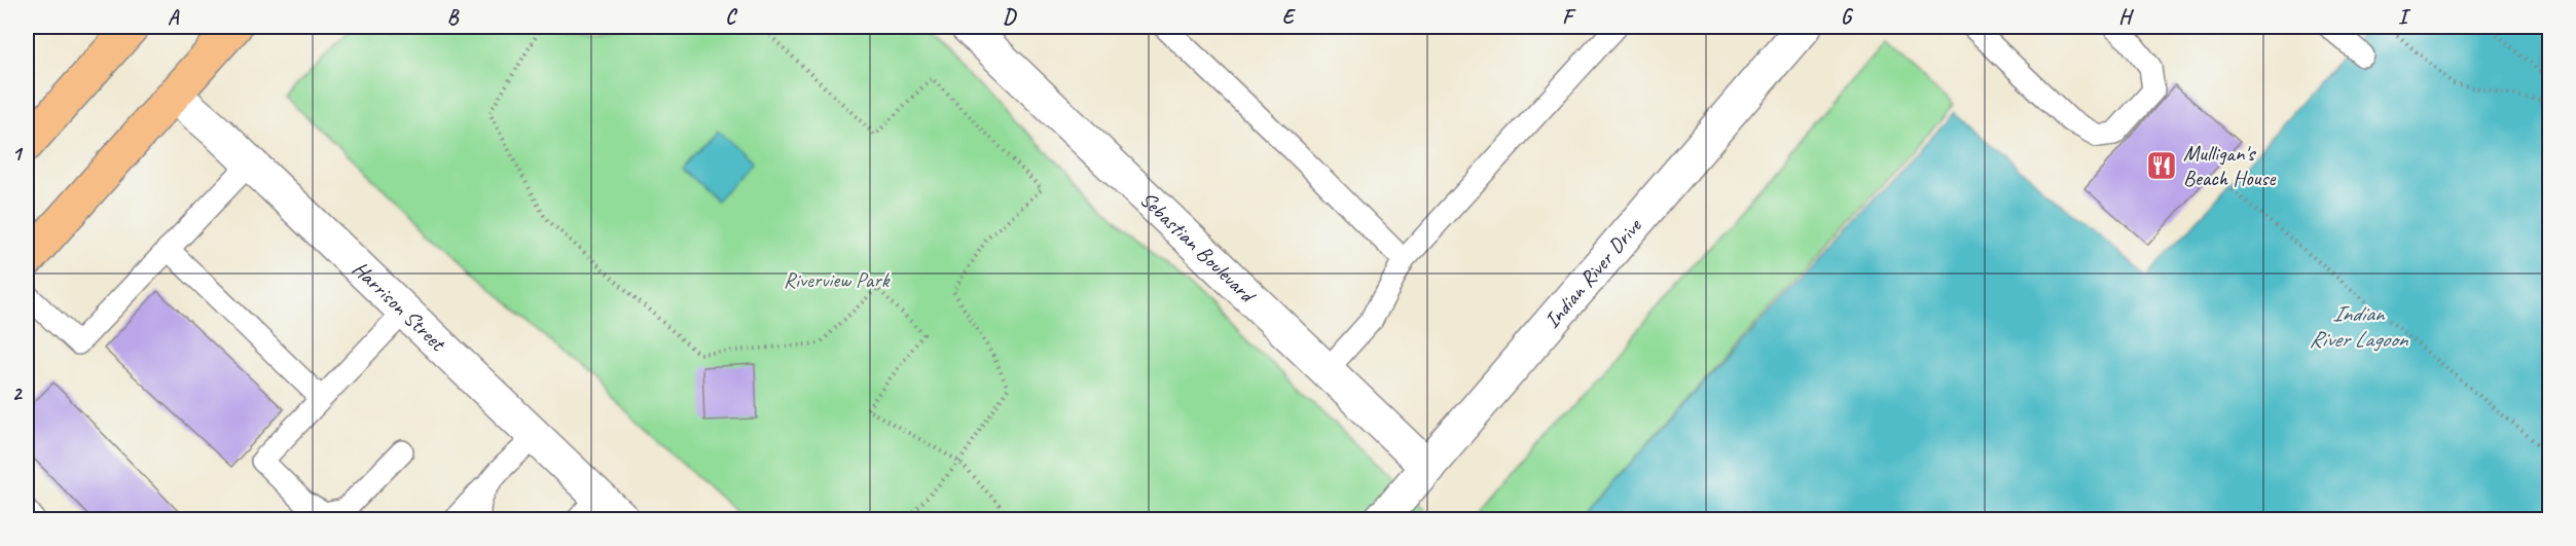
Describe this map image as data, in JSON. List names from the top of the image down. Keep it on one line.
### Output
{"streets":{"street":["Sebastian Boulevard","Indian River Drive","Harrison Street"]},"crossings":[["Sebastian Boulevard","Indian River Drive"]],"water":["Indian River Lagoon"],"parks":["Riverview Park"],"places":{"restaurant":["Mulligan's Beach House"]},"grid":{"columns":["A","B","C","D","E","F","G","H","I"],"rows":["1","2"]}}
